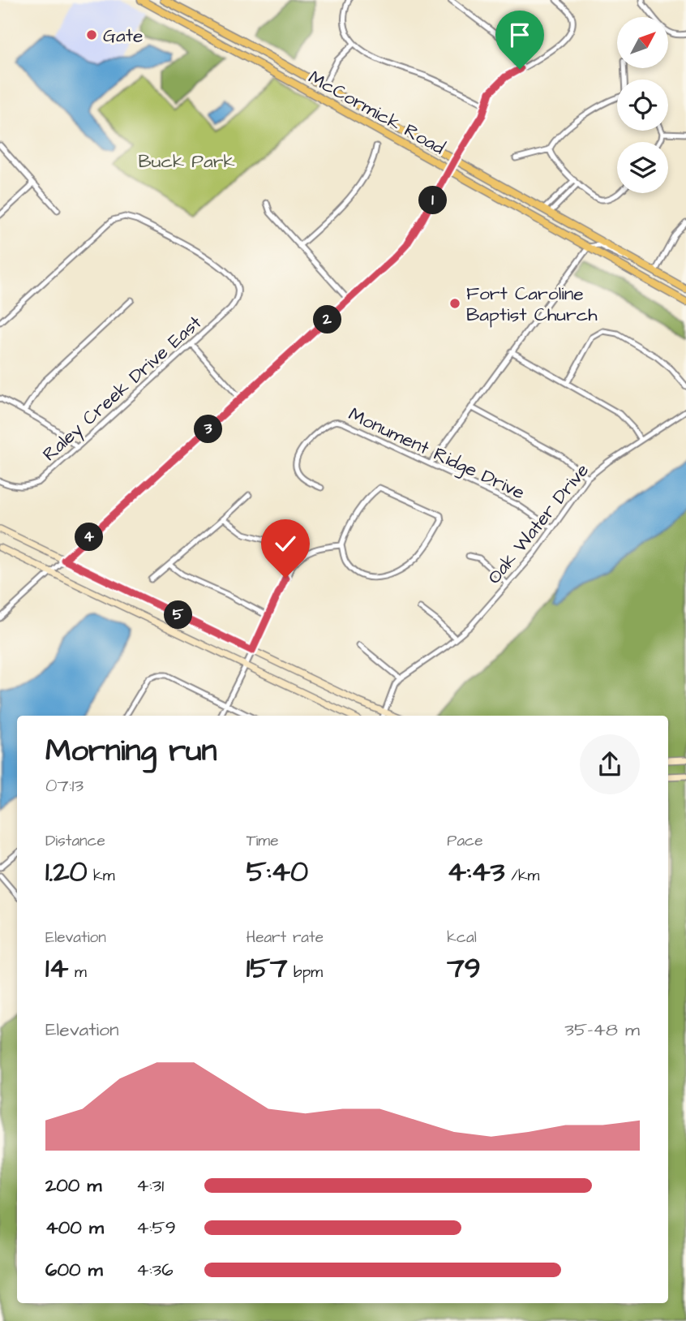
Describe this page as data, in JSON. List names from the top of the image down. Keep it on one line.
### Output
{"streets":{"main road":["McCormick Road"],"street":["Raley Creek Drive East","Monument Ridge Drive","Oak Water Drive"]},"crossings":[["Monument Ridge Drive","Oak Water Drive"]],"parks":["Buck Park"],"places":["Gate","Fort Caroline Baptist Church"],"north":"top right","page":{"pins":["1","2","3","4","5"],"heading":["Morning run","07:13"],"stats":[["Distance","1.20 km"],["Time","5:40"],["Pace","4:43 /km"],["Elevation","14 m"],["Heart rate","157 bpm"],["kcal","79"]],"chart":["Elevation","35–48 m"],"list":[{"name":"200 m","note":"4:31"},{"name":"400 m","note":"4:59"},{"name":"600 m","note":"4:36"}]}}
